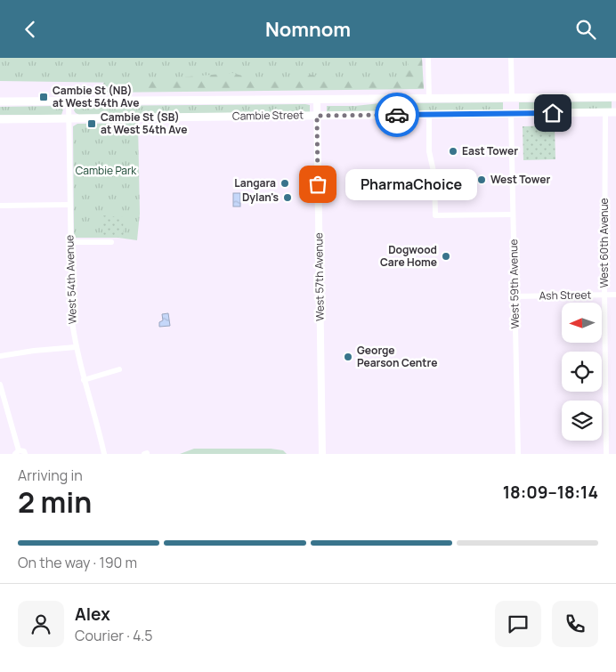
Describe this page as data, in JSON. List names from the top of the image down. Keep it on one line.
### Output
{"streets":{"main road":["Cambie Street"],"street":["West 60th Avenue","West 57th Avenue","West 54th Avenue","West 59th Avenue","Ash Street"]},"crossings":[["Cambie Street","West 60th Avenue"],["Cambie Street","West 57th Avenue"],["Cambie Street","West 54th Avenue"],["Cambie Street","West 59th Avenue"],["West 60th Avenue","Ash Street"],["West 59th Avenue","Ash Street"]],"parks":["Cambie Park"],"places":{"transit":["Cambie St (NB) at West 54th Ave","Cambie St (SB) at West 54th Ave"],"other":["East Tower","West Tower","Langara","PharmaChoice","Dylan's","Dogwood Care Home","George Pearson Centre"]},"north":"left","page":{"header":"Nomnom","bubble":"PharmaChoice","heading":["2 min","Arriving in","18:09–18:14"],"panel":["Alex","Courier · 4.5"],"bar":"On the way · 190 m"}}
